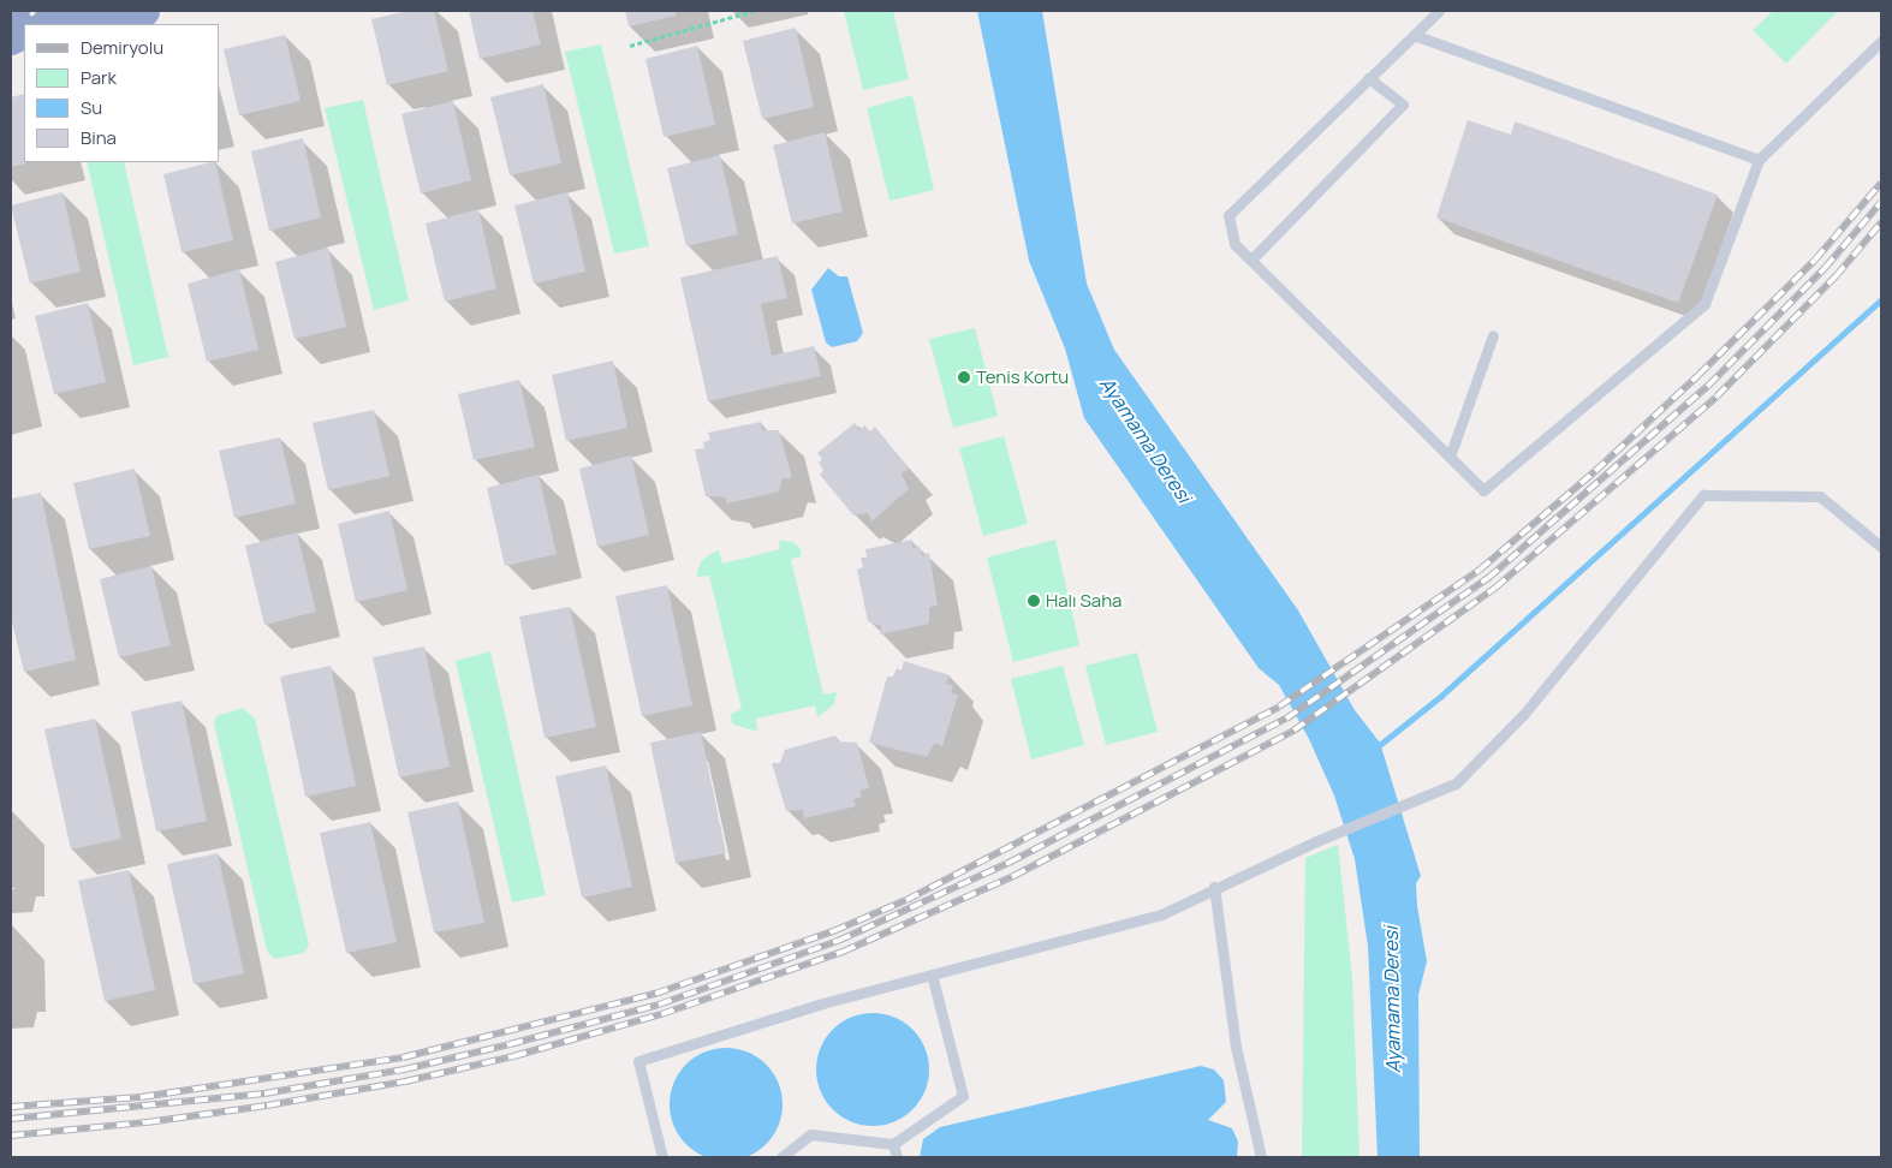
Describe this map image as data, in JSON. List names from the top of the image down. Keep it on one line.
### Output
{"water":["Ayamama Deresi"],"places":["Tenis Kortu","Halı Saha"],"legend":["Demiryolu","Park","Su","Bina"]}
